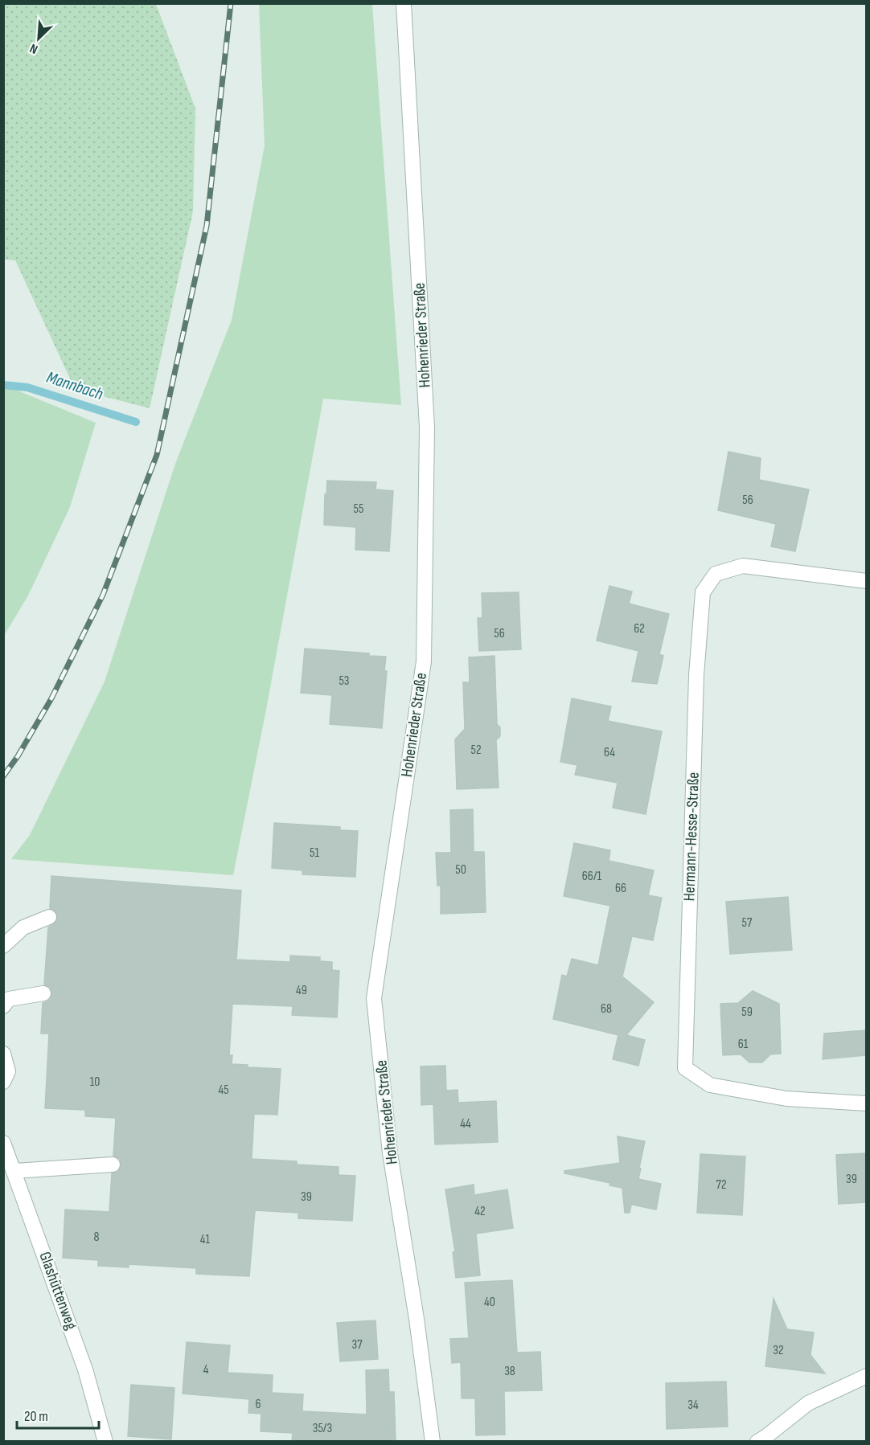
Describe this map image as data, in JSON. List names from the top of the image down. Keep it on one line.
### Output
{"streets":{"street":["Hohenrieder Straße","Hermann-Hesse-Straße","Glashüttenweg"]},"water":["Mannbach"],"house_numbers":["56","55","62","56","53","52","64","51","50","66/1","66","57","49","68","59","61","10","45","44","39","72","39","42","8","41","40","37","32","4","38","6","34","35/3"],"scale_bar":"20 m","north":"bottom left"}
